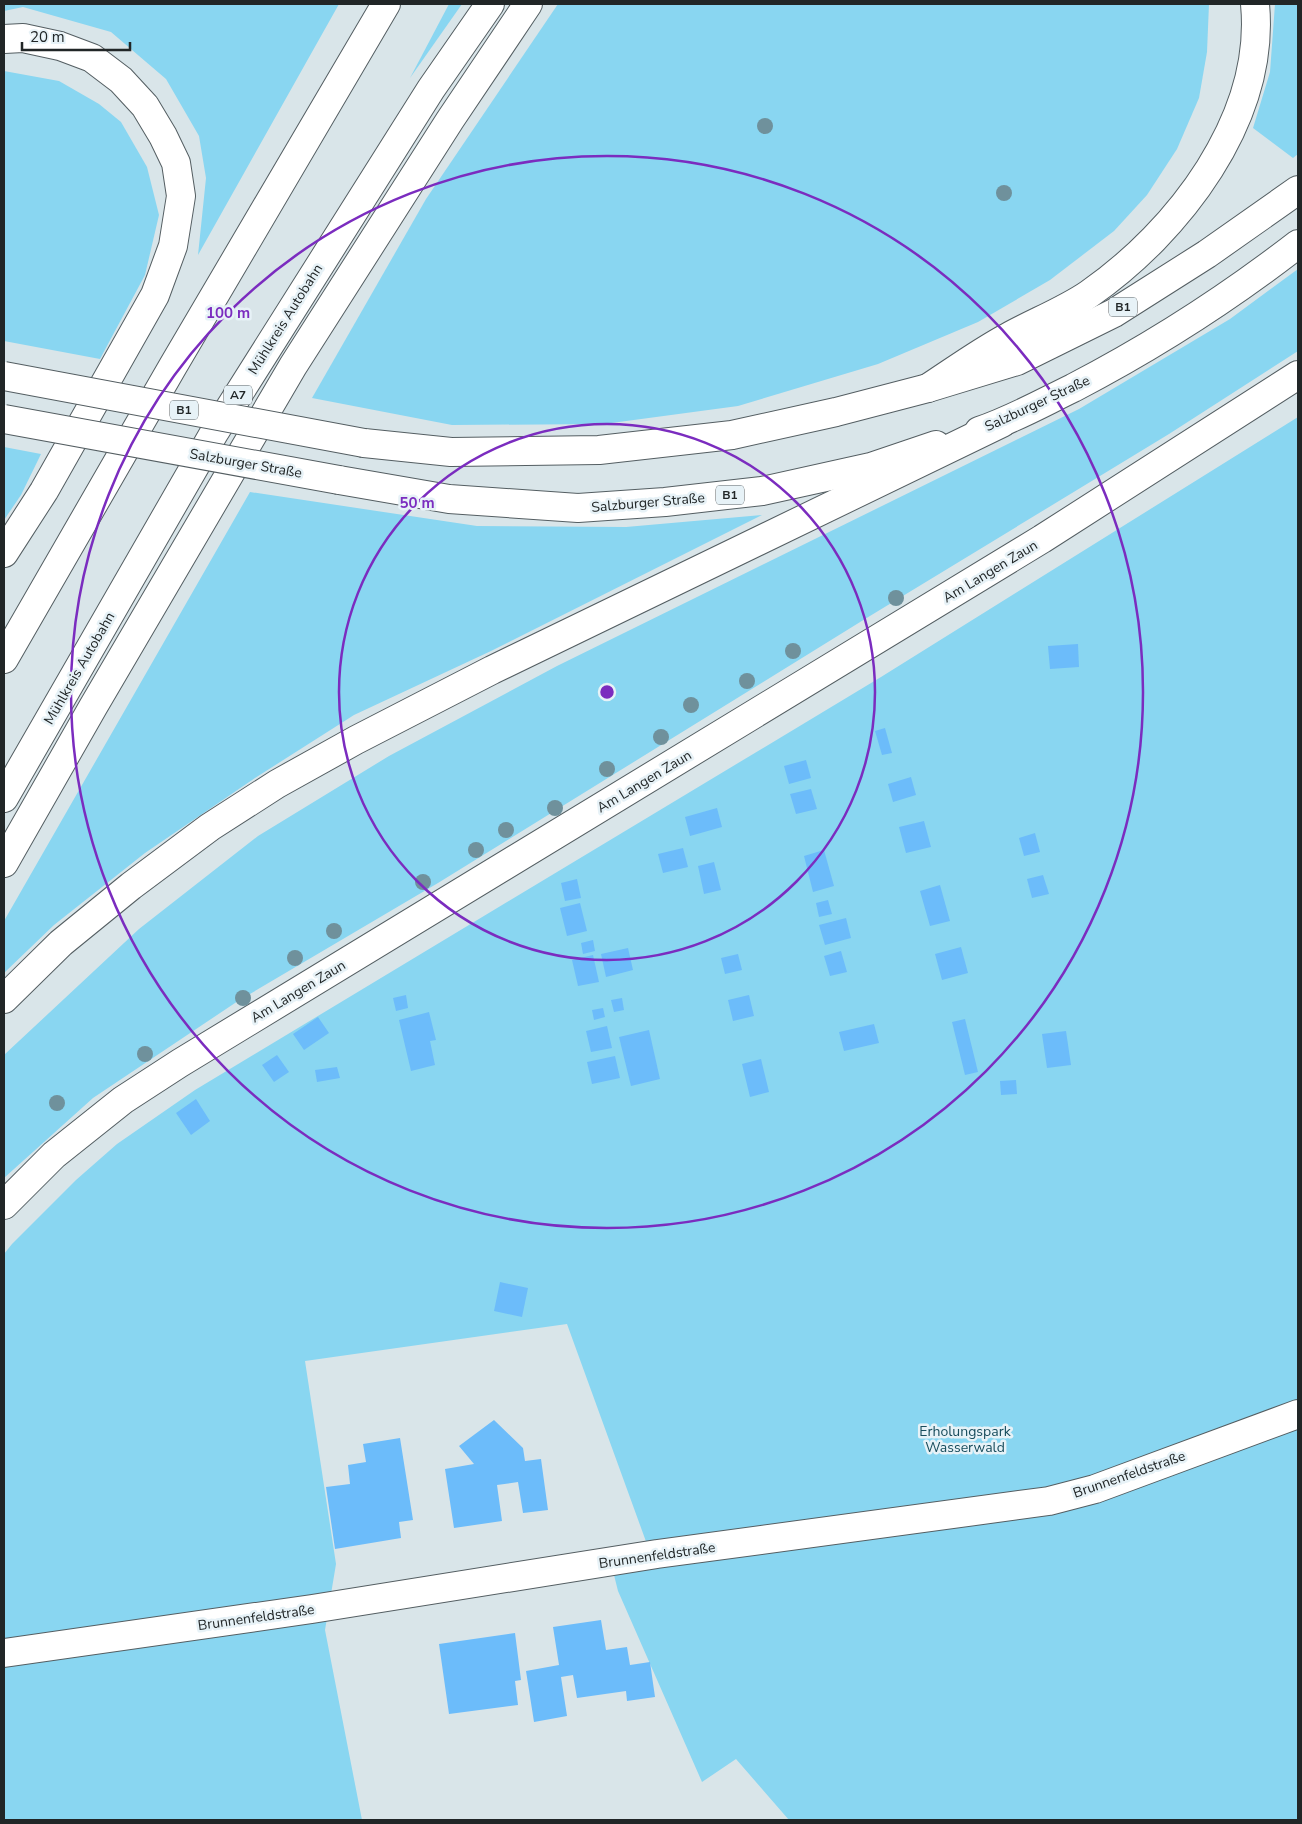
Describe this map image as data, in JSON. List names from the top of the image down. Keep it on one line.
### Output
{"streets":{"main road":["B1","Mühlkreis Autobahn","A7","Salzburger Straße","Am Langen Zaun","Brunnenfeldstraße"]},"parks":["Erholungspark Wasserwald"],"scale_bar":"20 m","rings":["100 m","50 m"]}
